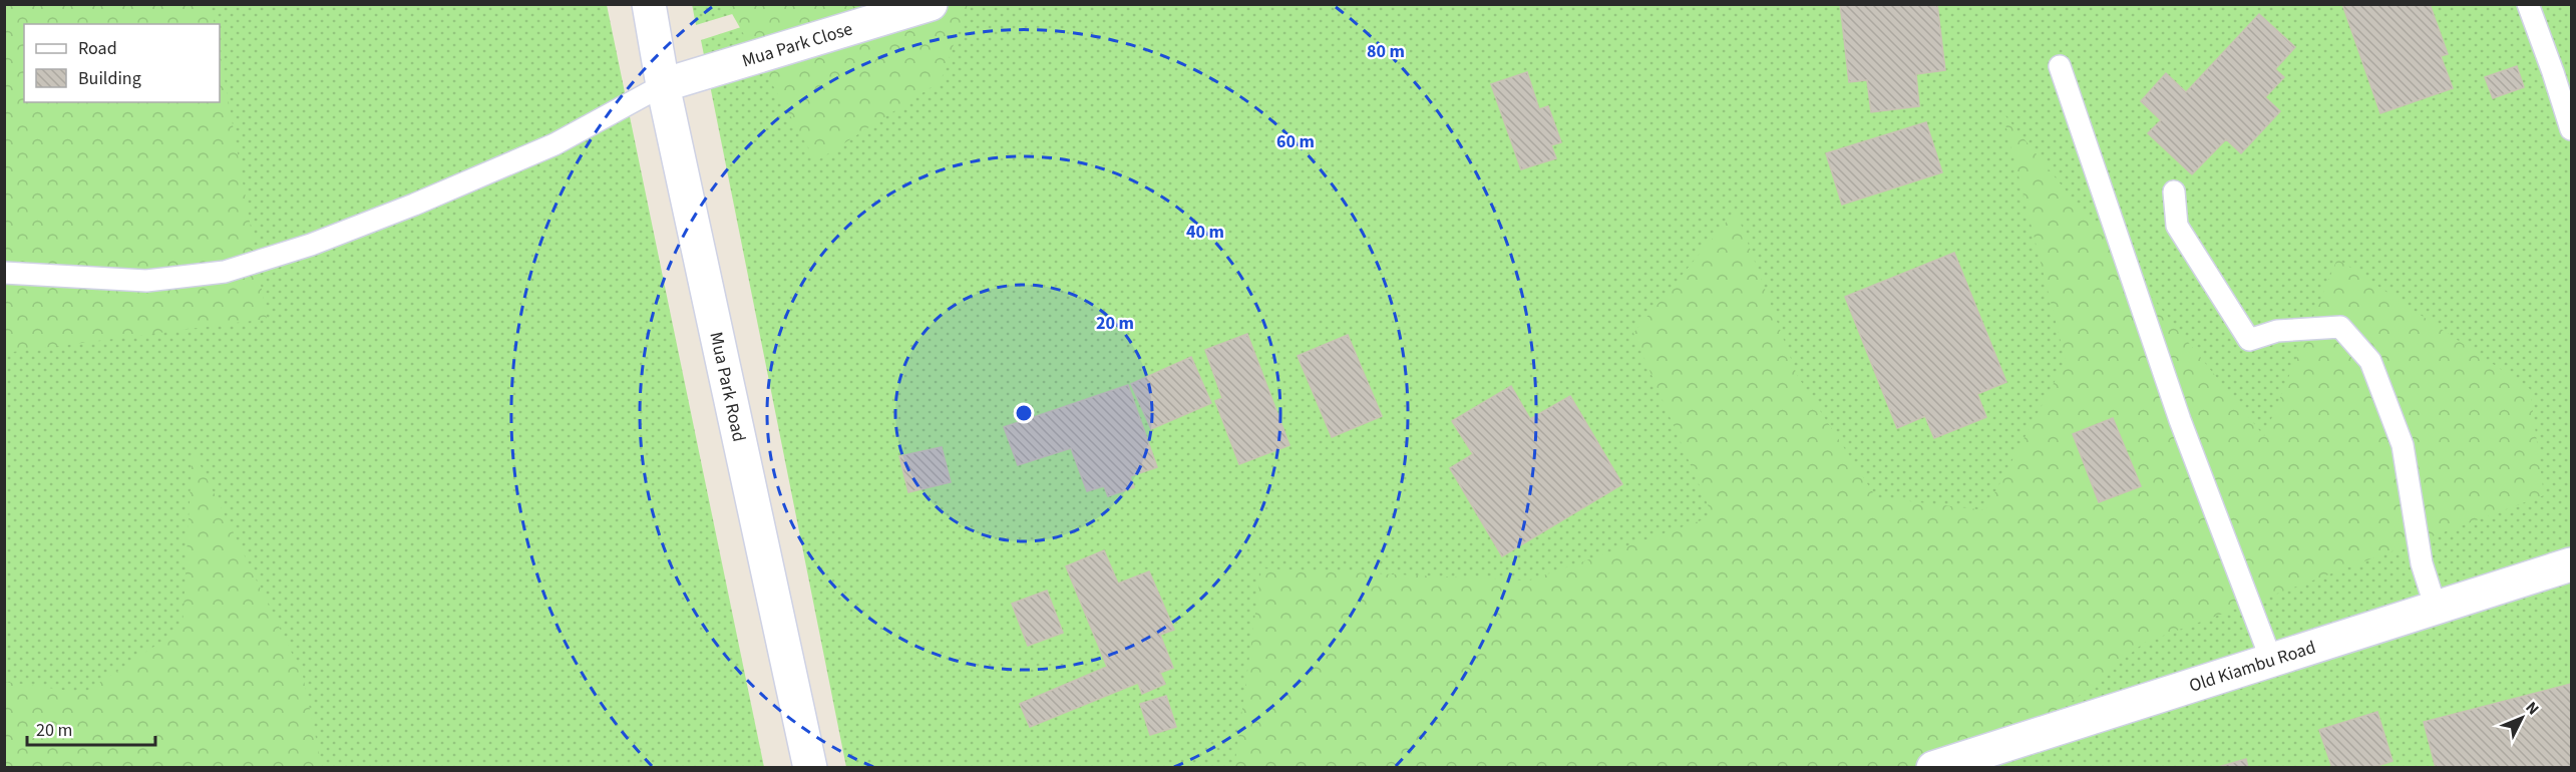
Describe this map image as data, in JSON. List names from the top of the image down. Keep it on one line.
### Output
{"streets":{"street":["Mua Park Close","Mua Park Road","Old Kiambu Road"]},"crossings":[["Mua Park Close","Mua Park Road"]],"legend":["Road","Building"],"scale_bar":"20 m","north":"top right","rings":["80 m","60 m","40 m","20 m"]}
